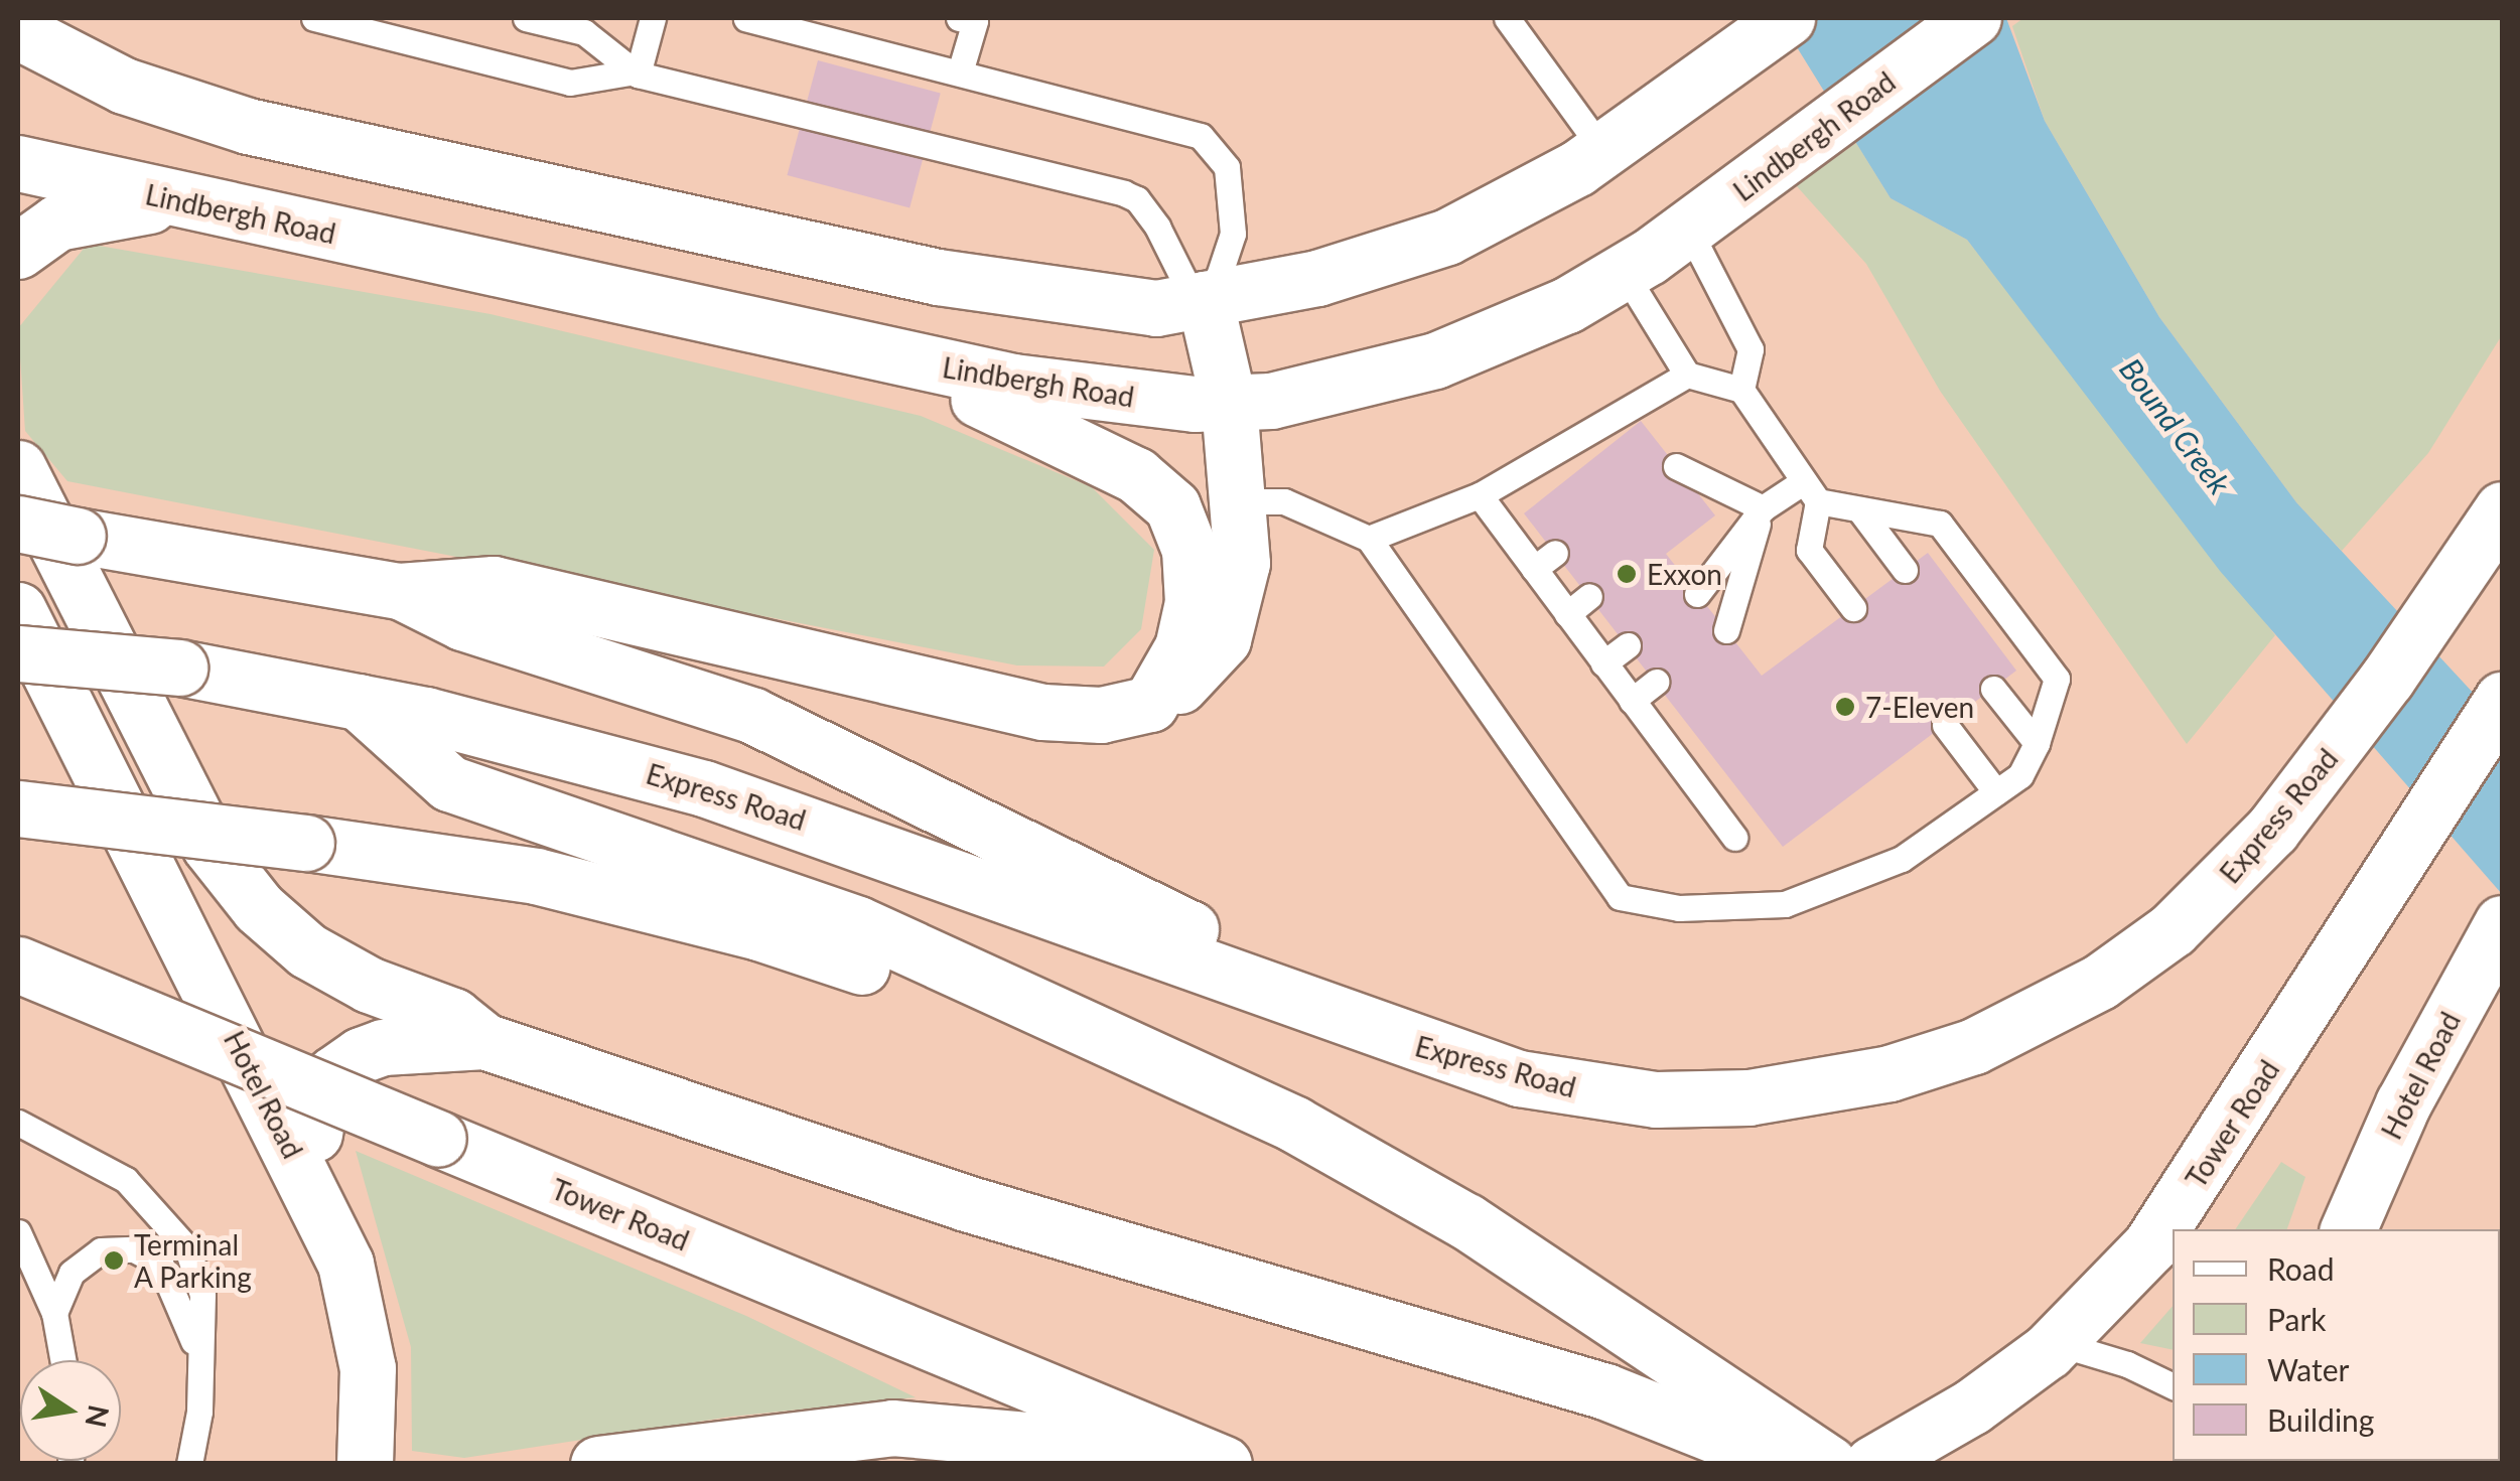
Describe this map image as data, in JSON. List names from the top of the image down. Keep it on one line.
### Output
{"streets":{"street":["Lindbergh Road","Express Road","Hotel Road","Tower Road"]},"water":["Bound Creek"],"places":["Exxon","7-Eleven","Terminal A Parking"],"legend":["Road","Park","Water","Building"],"north":"right"}
